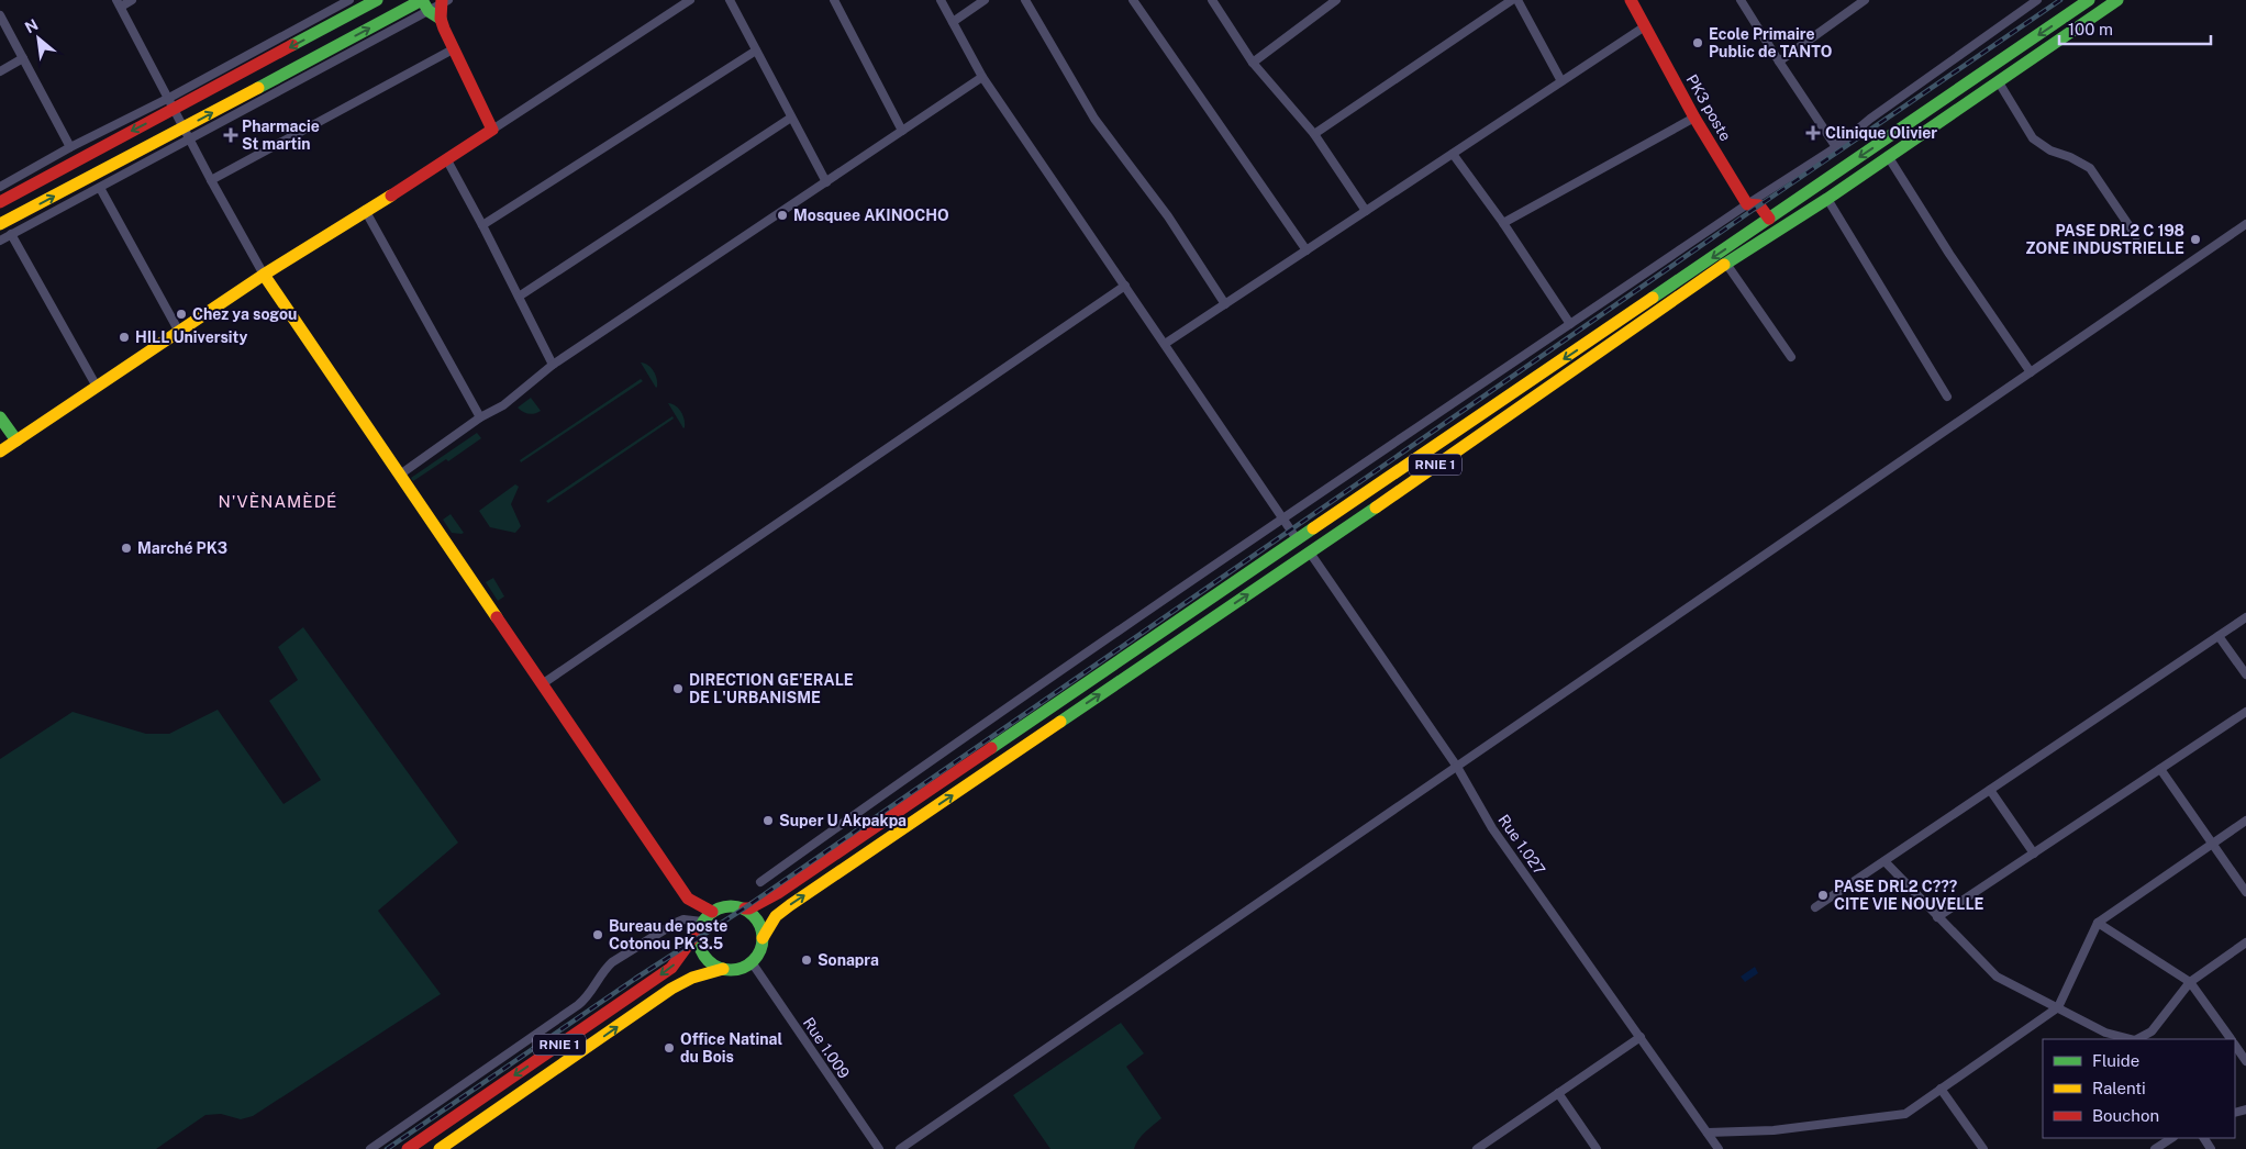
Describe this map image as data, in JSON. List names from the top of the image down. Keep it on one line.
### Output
{"streets":{"main road":["PK3 poste","RNIE 1"],"street":["Rue 1.027","Rue 1.009"]},"crossings":[["PK3 poste","RNIE 1"],["RNIE 1","Rue 1.027"],["RNIE 1","Rue 1.009"]],"districts":["N'VÈNAMÈDÉ"],"places":{"other":["Ecole Primaire Public de TANTO","Mosquee AKINOCHO","PASE DRL2 C 198 ZONE INDUSTRIELLE","Chez ya sogou","HILL University","Marché PK3","DIRECTION GE'ERALE DE L'URBANISME","Super U Akpakpa","PASE DRL2 C??? CITE VIE NOUVELLE","Bureau de poste Cotonou PK 3.5","Sonapra","Office Natinal du Bois"],"health":["Clinique Olivier","Pharmacie St martin"]},"legend":["Fluide","Ralenti","Bouchon"],"scale_bar":"100 m","north":"top left"}
